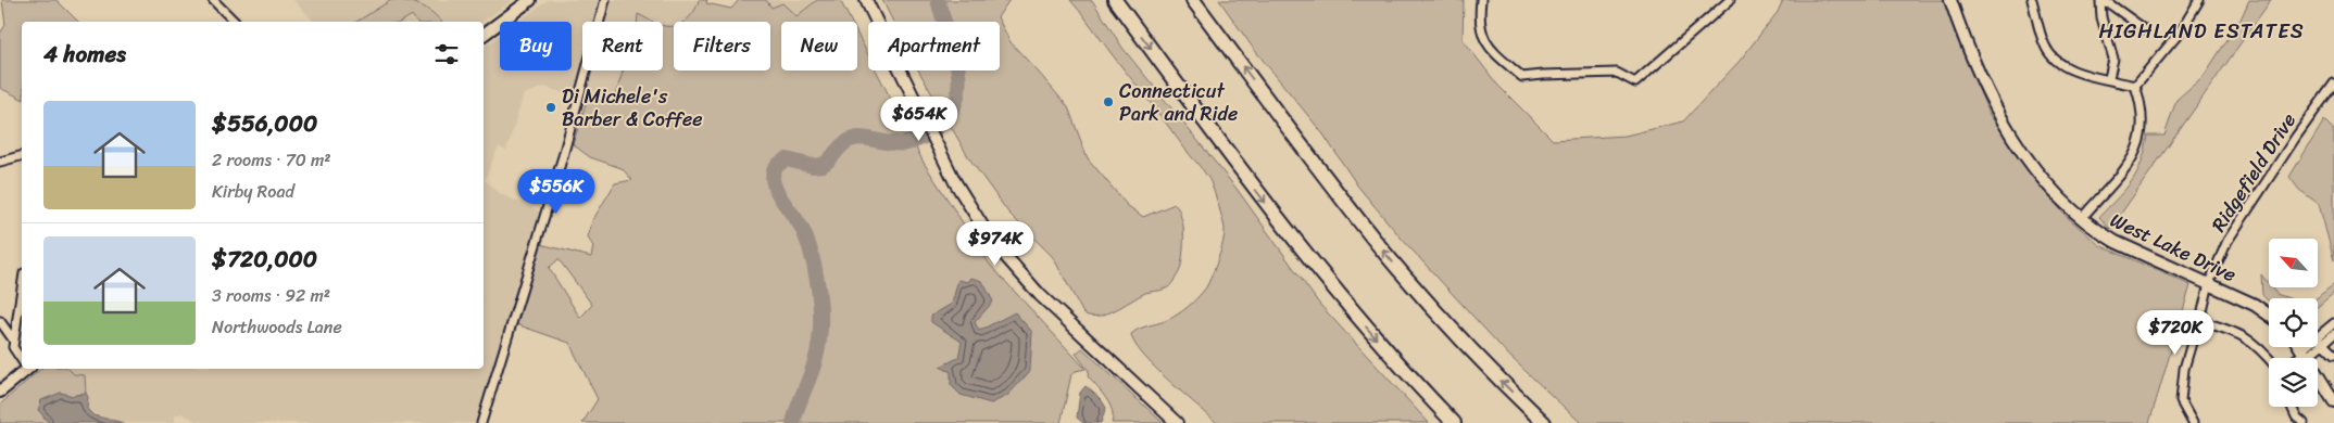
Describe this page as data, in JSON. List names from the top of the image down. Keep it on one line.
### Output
{"streets":{"street":["Ridgefield Drive","West Lake Drive"]},"crossings":[["Ridgefield Drive","West Lake Drive"]],"districts":["HIGHLAND ESTATES"],"places":["Connecticut Park and Ride","Di Michele's Barber & Coffee"],"north":"top left","page":{"chip":["Buy","Rent","Filters","New","Apartment"],"heading":"4 homes","list":[{"name":"$556,000","note":"2 rooms · 70 m² · Kirby Road"},{"name":"$720,000","note":"3 rooms · 92 m² · Northwoods Lane"}],"price":["$654K","$556K","$974K","$720K"]}}
